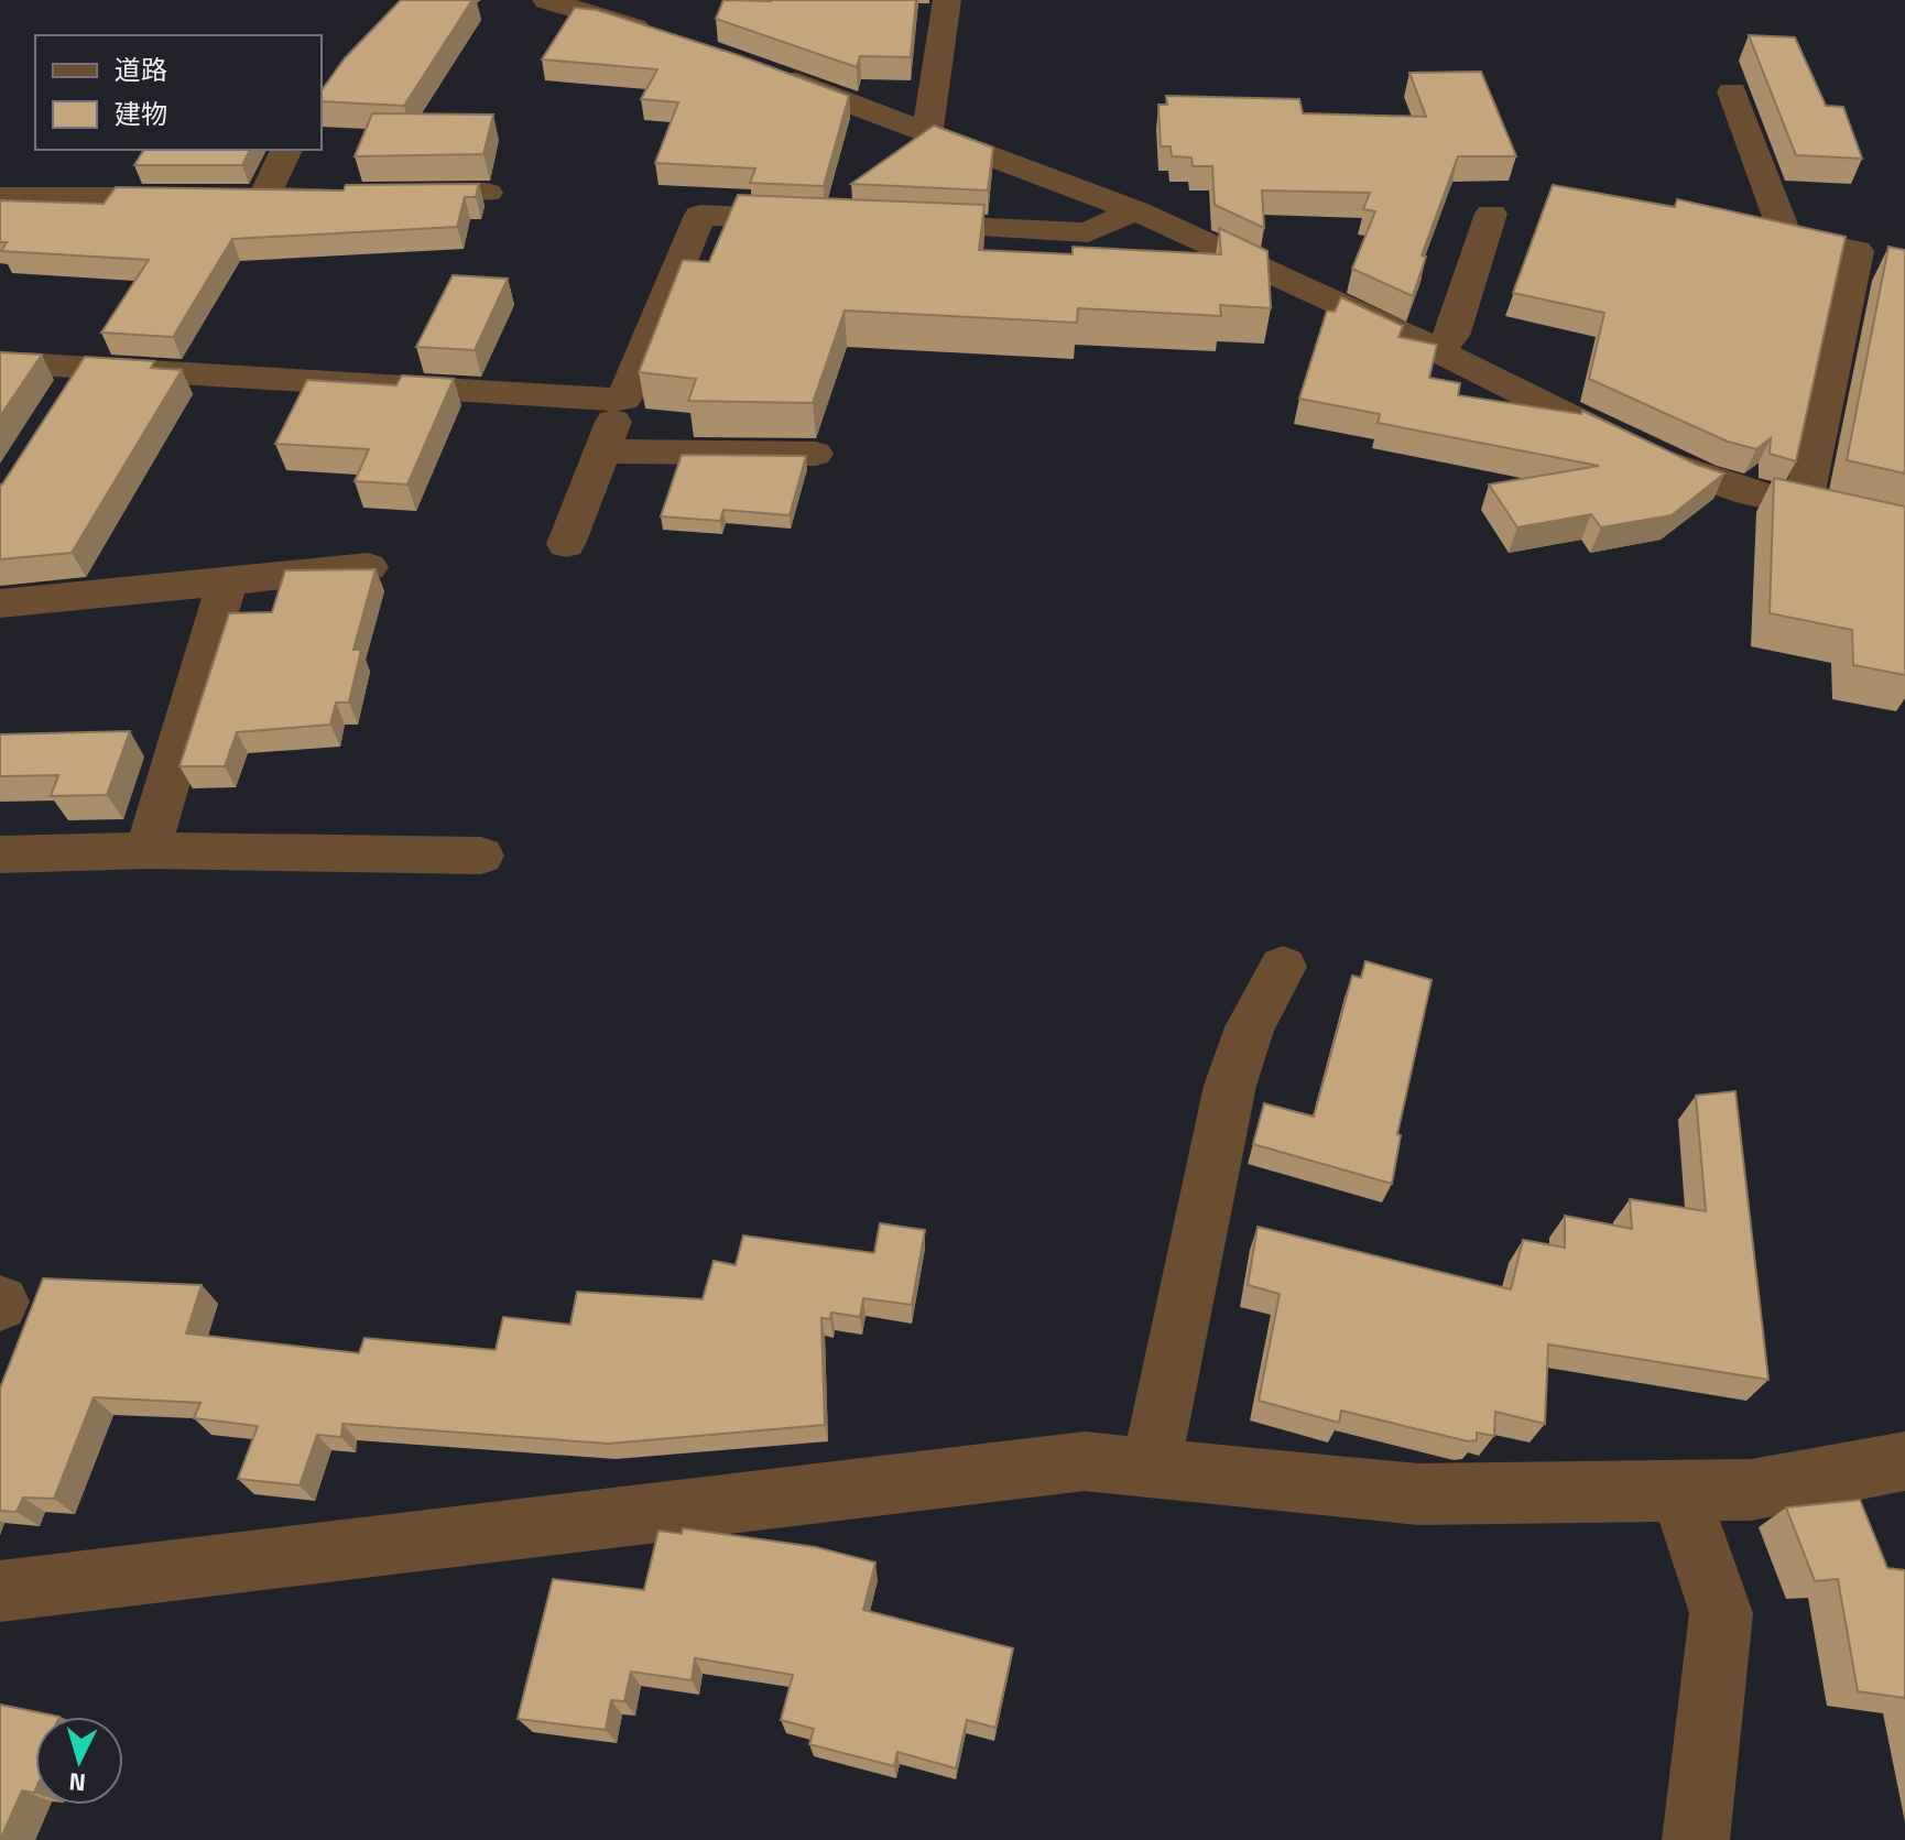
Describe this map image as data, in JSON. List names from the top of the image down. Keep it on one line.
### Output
{"legend":["道路","建物"],"north":"bottom"}
